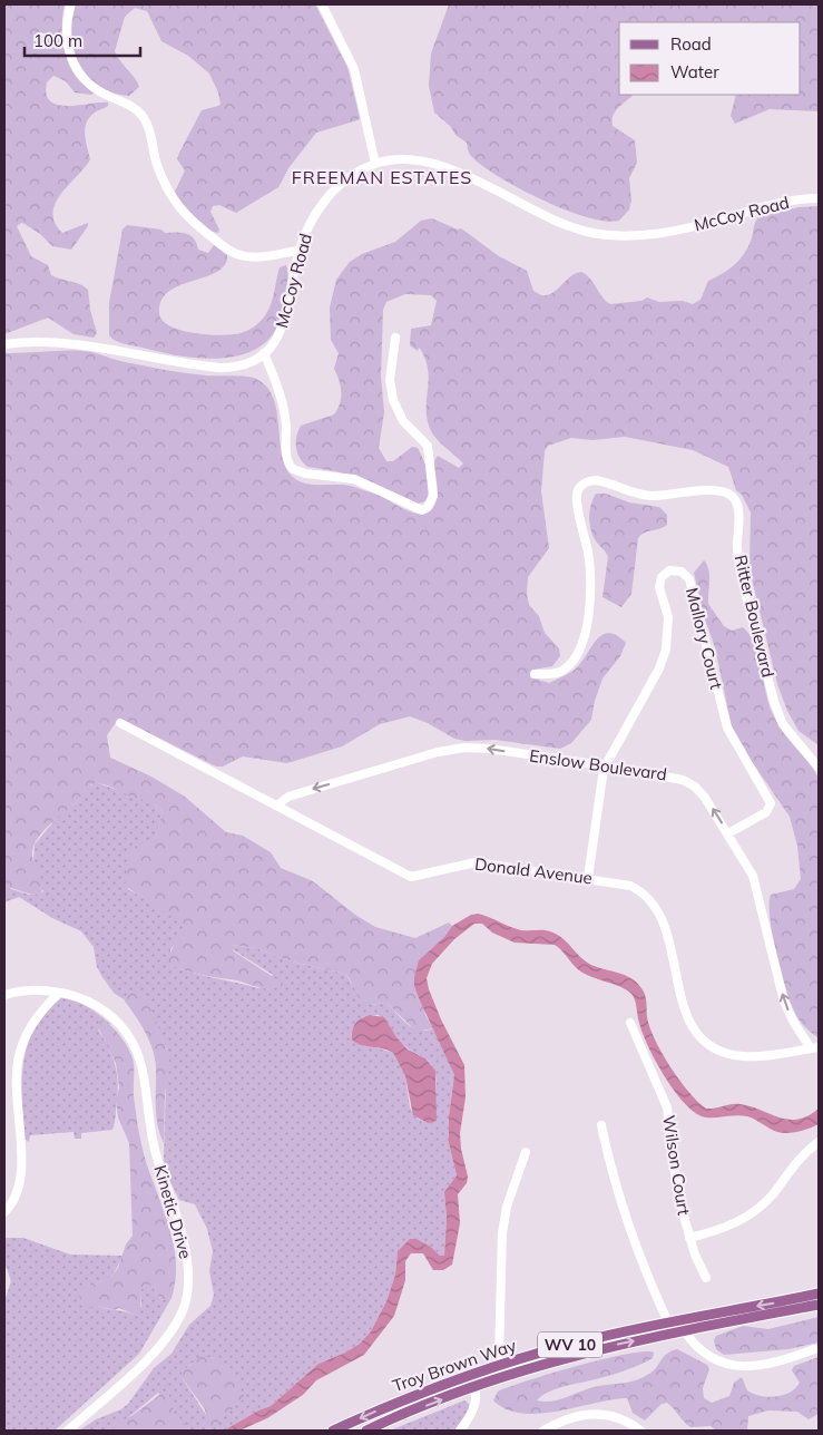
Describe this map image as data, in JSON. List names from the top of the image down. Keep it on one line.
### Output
{"streets":{"main road":["WV 10","Troy Brown Way"],"street":["McCoy Road","Ritter Boulevard","Mallory Court","Enslow Boulevard","Donald Avenue","Wilson Court","Kinetic Drive"]},"crossings":[["Mallory Court","Enslow Boulevard"],["Enslow Boulevard","Donald Avenue"]],"one_way":["Enslow Boulevard"],"districts":["FREEMAN ESTATES"],"legend":["Road","Water"],"scale_bar":"100 m"}
